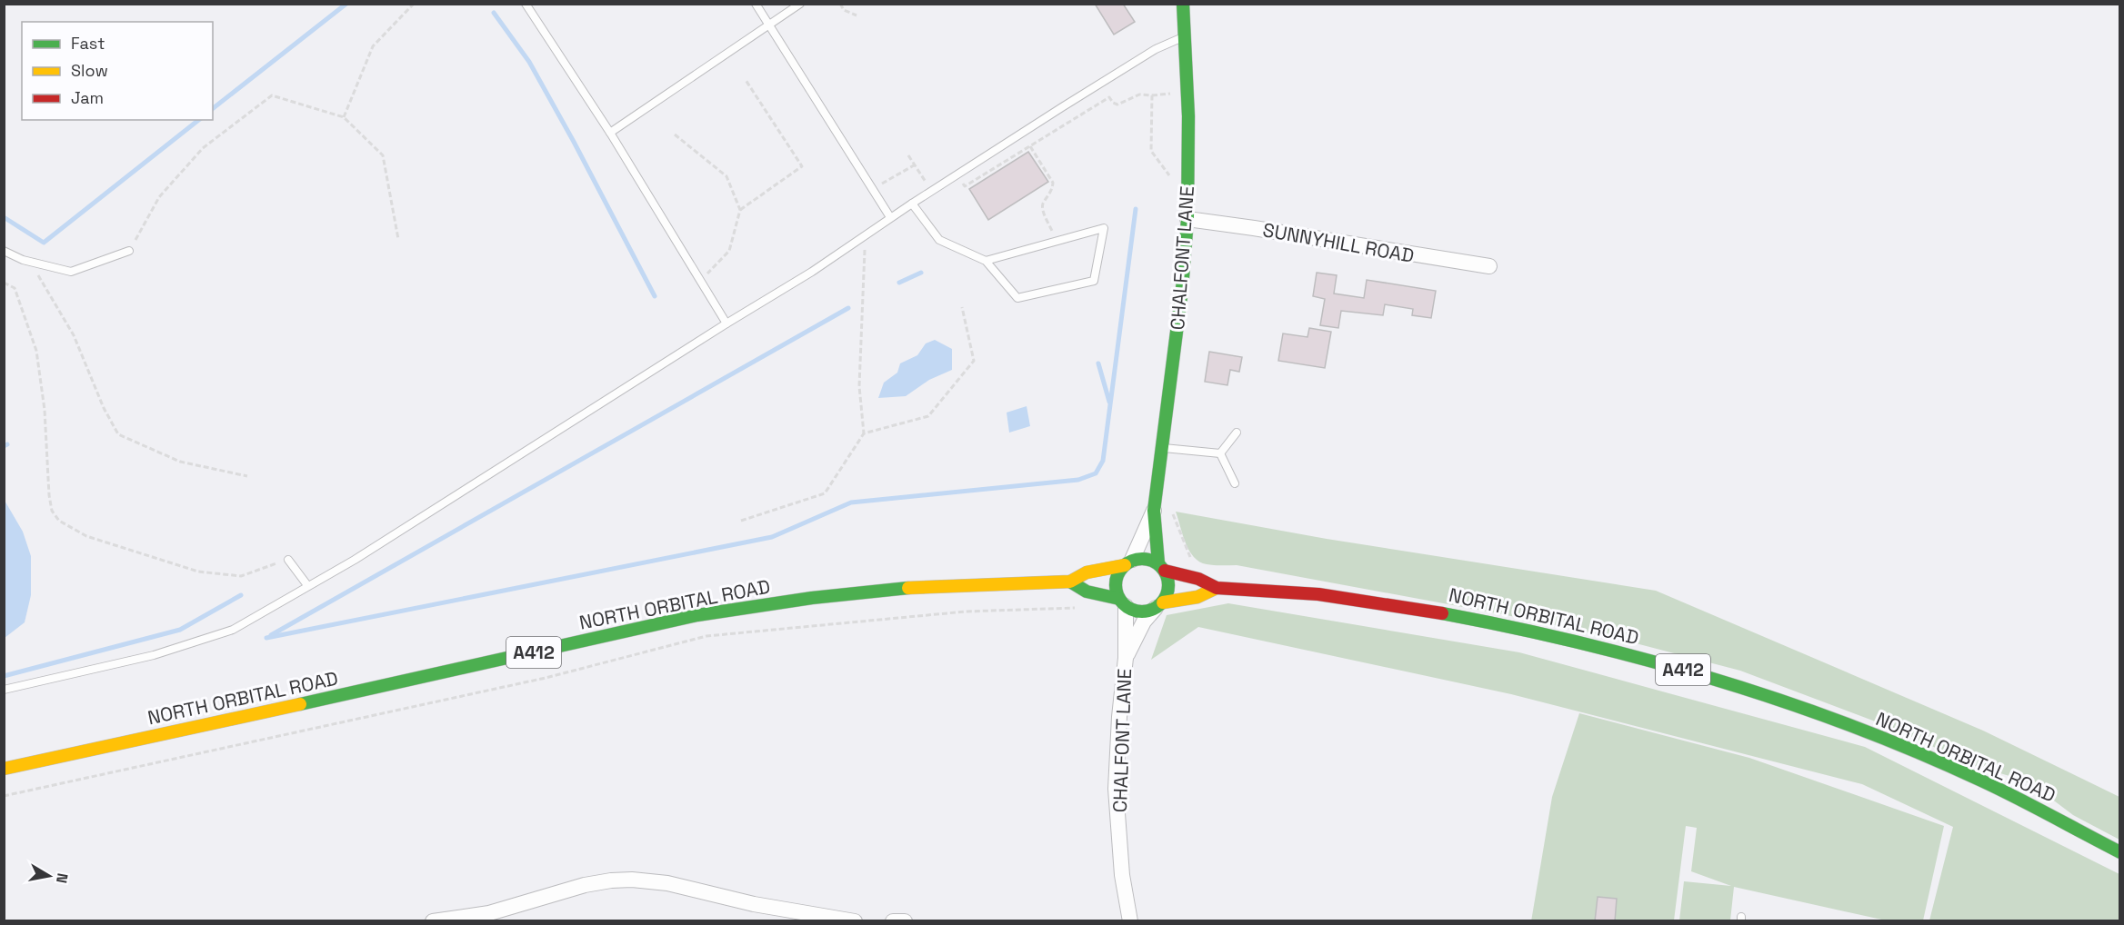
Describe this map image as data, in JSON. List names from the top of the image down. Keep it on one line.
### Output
{"streets":{"main road":["CHALFONT LANE","NORTH ORBITAL ROAD","A412"],"street":["SUNNYHILL ROAD"]},"crossings":[["SUNNYHILL ROAD","CHALFONT LANE"],["CHALFONT LANE","NORTH ORBITAL ROAD"]],"legend":["Fast","Slow","Jam"],"north":"right"}
